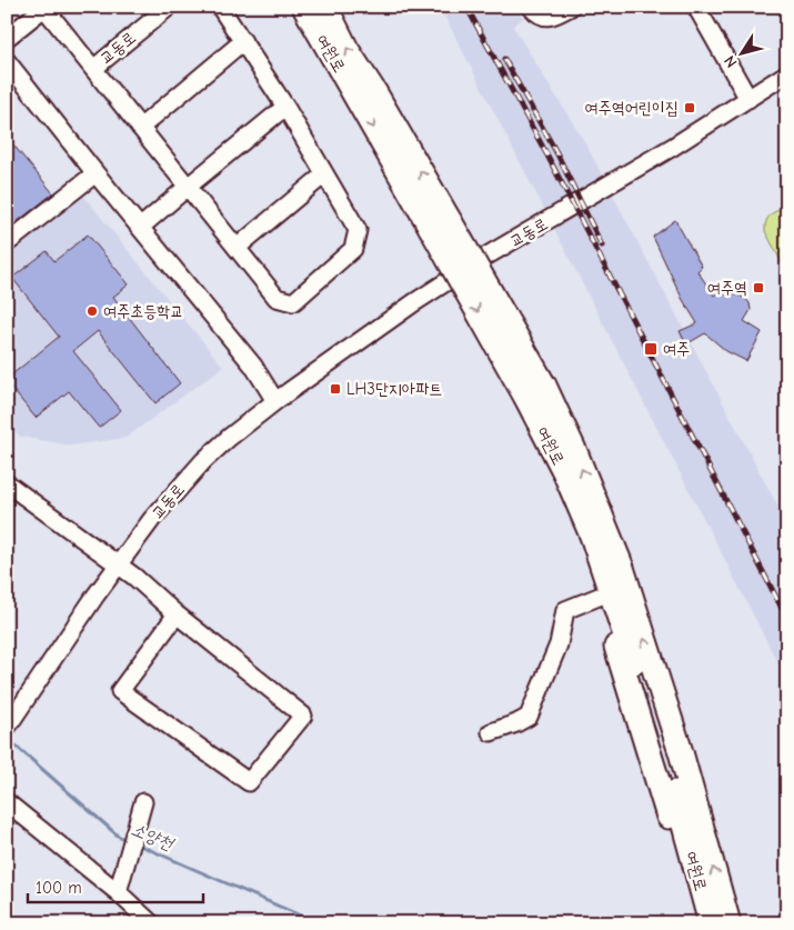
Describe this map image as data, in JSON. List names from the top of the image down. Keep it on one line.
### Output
{"streets":{"highway":["여원로"],"street":["교동로"]},"water":["소양천"],"places":{"transit":["여주역어린이집","여주역","여주","LH3단지아파트"],"other":["여주초등학교"]},"scale_bar":"100 m","north":"bottom left"}
